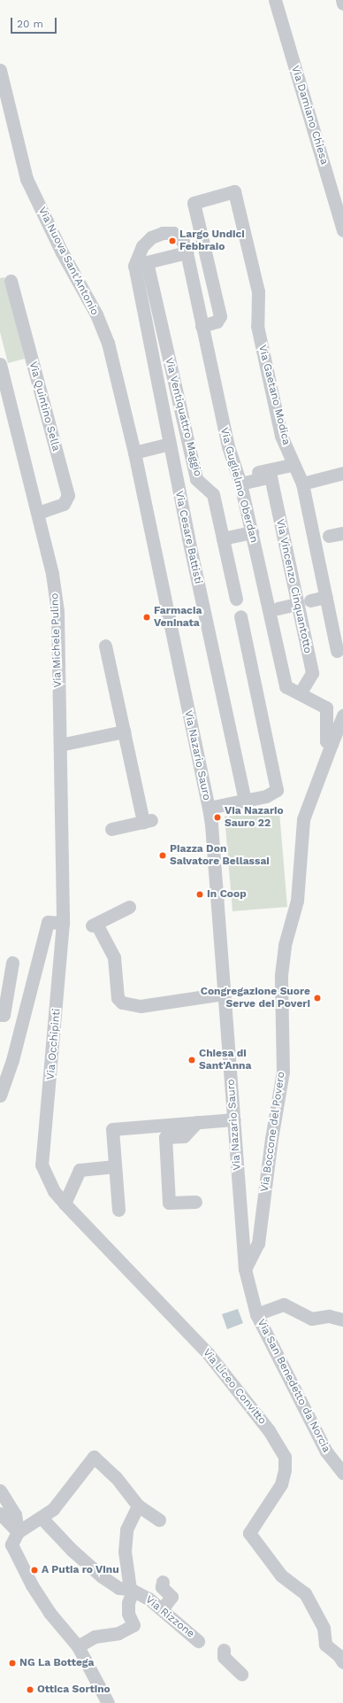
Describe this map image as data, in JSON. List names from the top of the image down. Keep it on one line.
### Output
{"streets":{"street":["Via Damiano Chiesa","Via Nuova Sant'Antonio","Via Gaetano Modica","Via Quintino Sella","Via Ventiquattro Maggio","Via Guglielmo Oberdan","Via Cesare Battisti","Via Vincenzo Cinquantotto","Via Michele Pulino","Via Nazario Sauro","Via Occhipinti","Via Boccone del Povero","Via San Benedetto da Norcia","Via Liceo Convitto","Via Rizzone"]},"crossings":[["Via Nuova Sant'Antonio","Via Nazario Sauro"],["Via Gaetano Modica","Via Guglielmo Oberdan"],["Via Quintino Sella","Via Michele Pulino"],["Via Ventiquattro Maggio","Via Guglielmo Oberdan"],["Via Ventiquattro Maggio","Via Cesare Battisti"],["Via Guglielmo Oberdan","Via Cesare Battisti"],["Via Guglielmo Oberdan","Via Vincenzo Cinquantotto"],["Via Guglielmo Oberdan","Via Boccone del Povero"],["Via Michele Pulino","Via Occhipinti"],["Via Nazario Sauro","Via Boccone del Povero"],["Via Nazario Sauro","Via San Benedetto da Norcia"],["Via Occhipinti","Via Liceo Convitto"]],"places":["Largo Undici Febbraio","Farmacia Veninata","Via Nazario Sauro 22","Piazza Don Salvatore Bellassai","In Coop","Congregazione Suore Serve dei Poveri","Chiesa di Sant'Anna","A Putia ro Vinu","NG La Bottega","Ottica Sortino"],"scale_bar":"20 m"}
